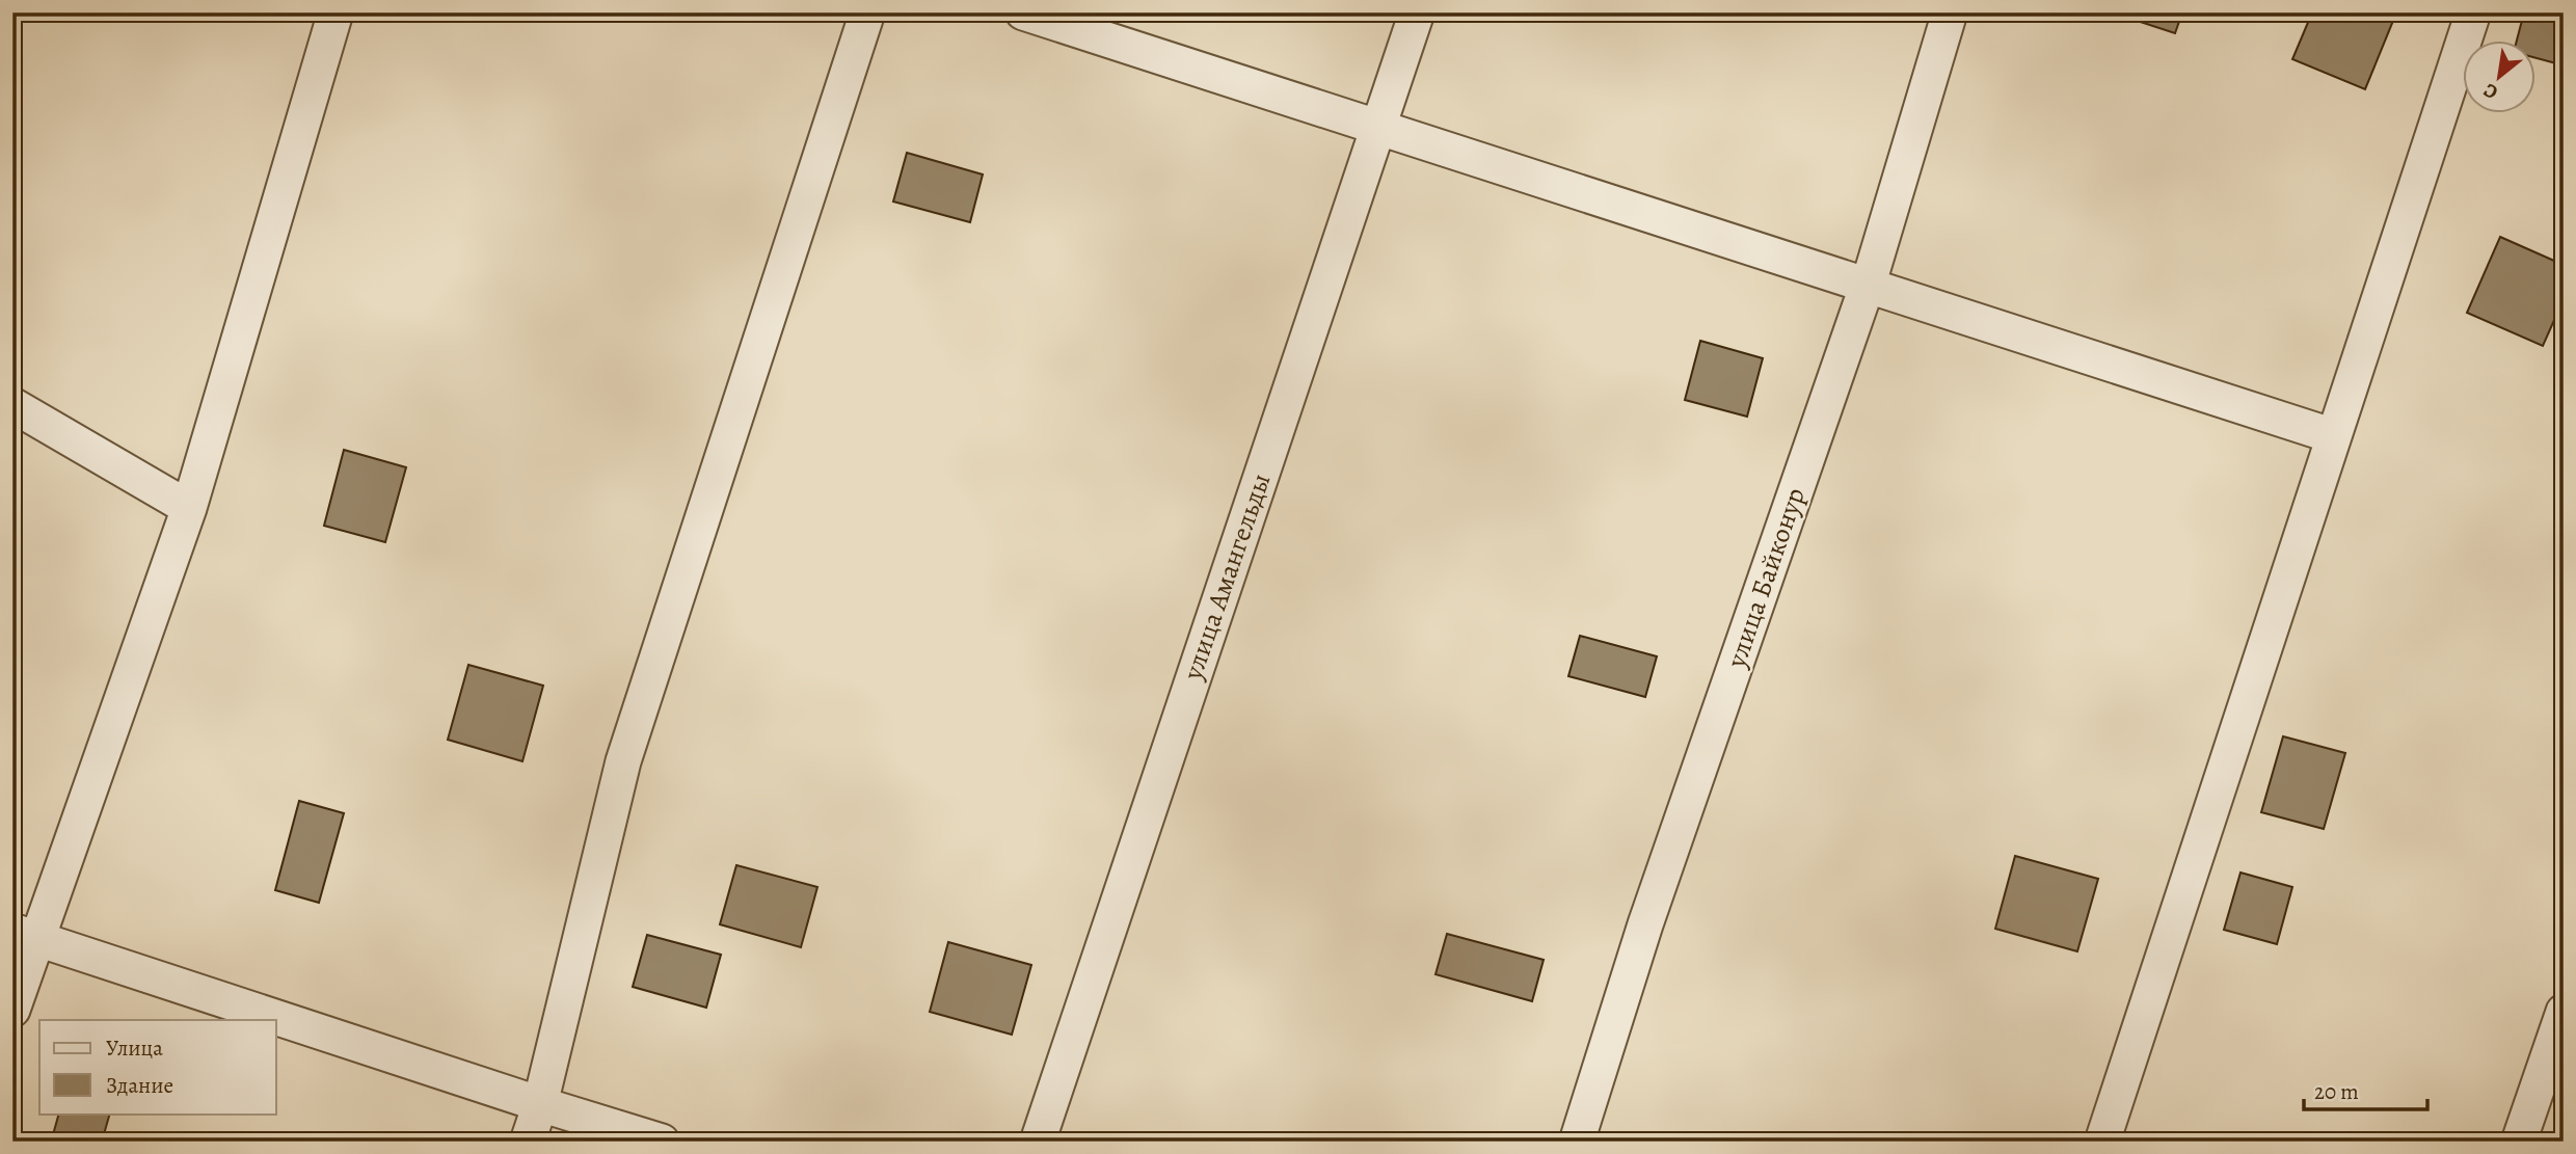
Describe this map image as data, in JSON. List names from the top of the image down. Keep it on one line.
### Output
{"streets":{"street":["улица Амангельды","улица Байконур"]},"legend":["Улица","Здание"],"scale_bar":"20 m","north":"bottom left"}
